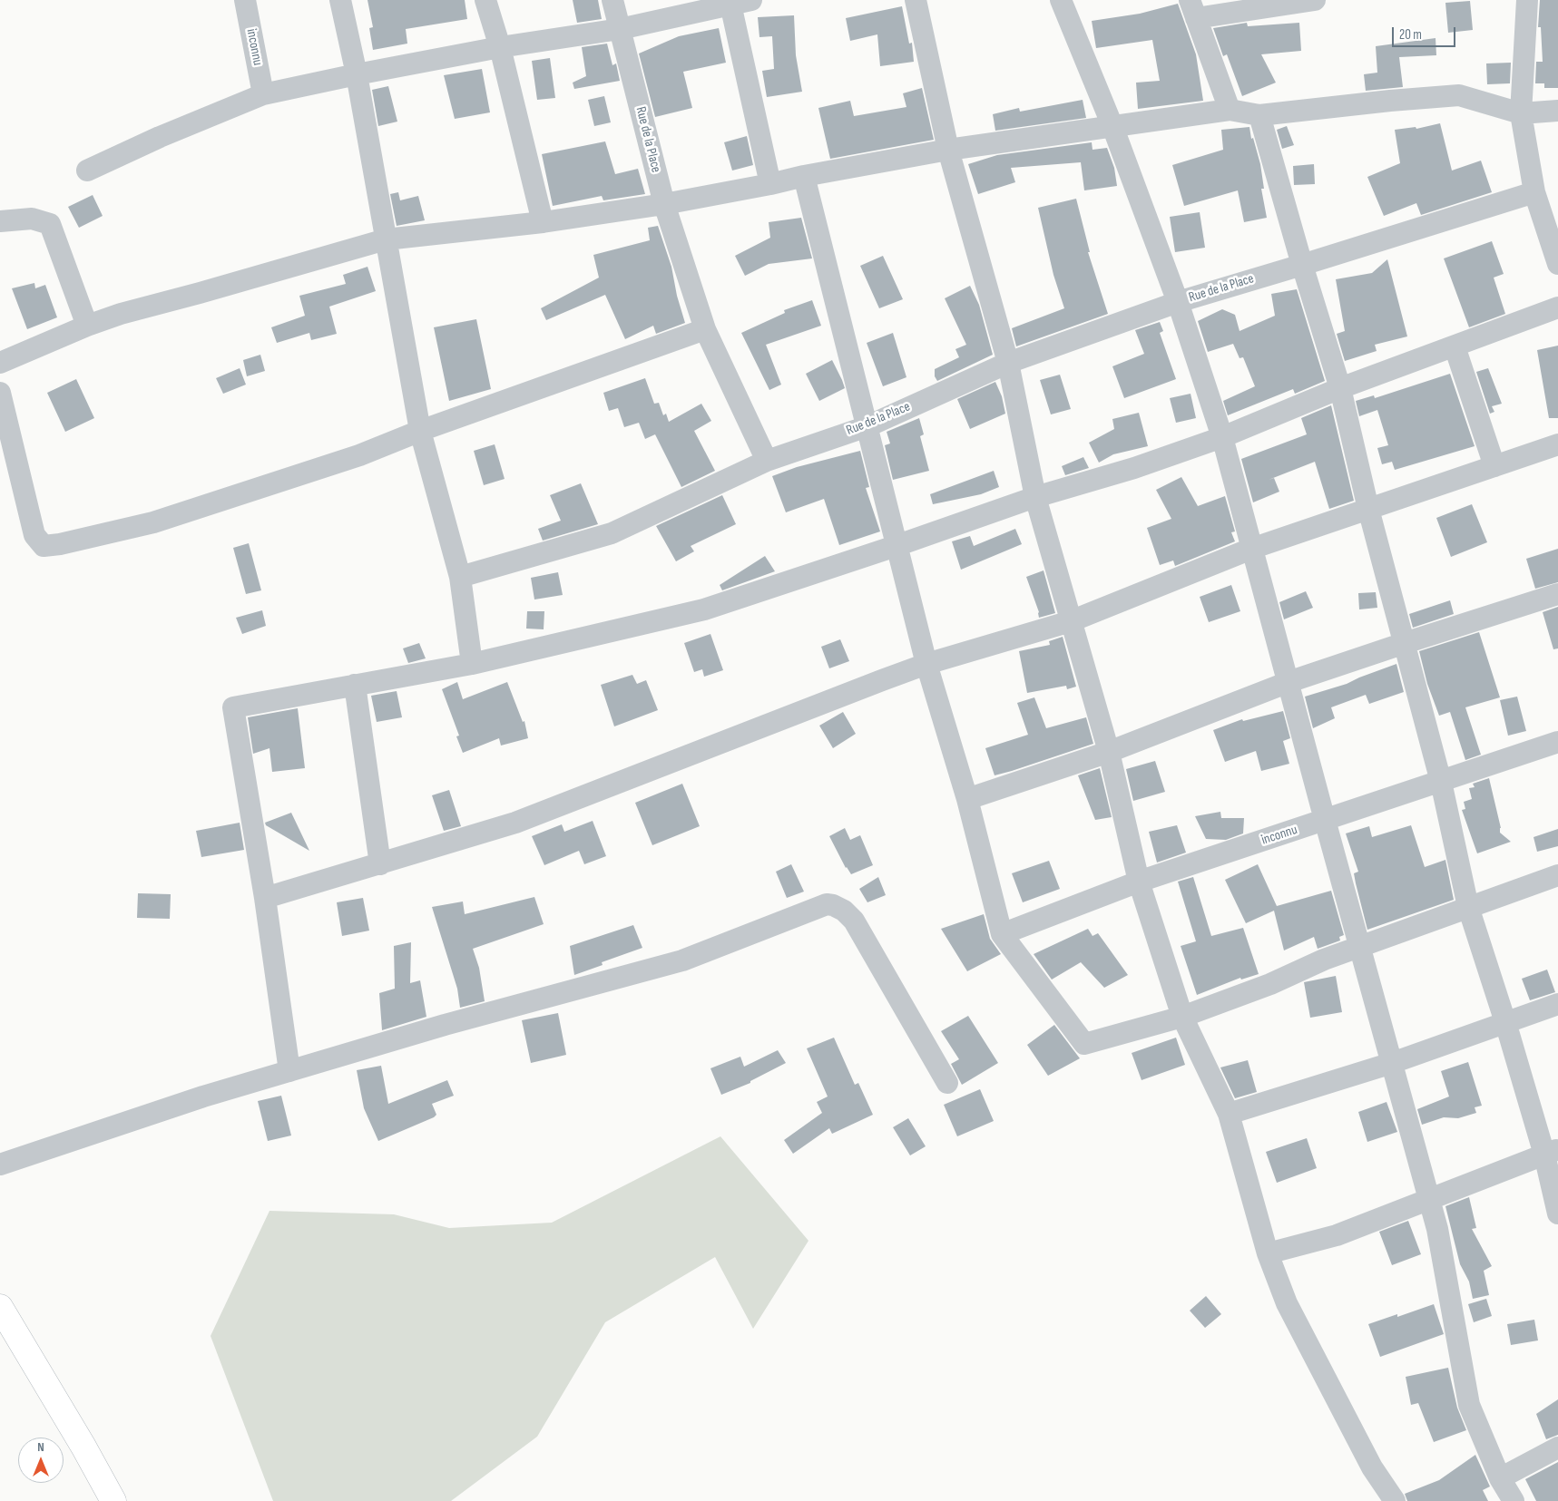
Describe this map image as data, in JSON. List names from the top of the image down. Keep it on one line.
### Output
{"streets":{"street":["inconnu","Rue de la Place"]},"scale_bar":"20 m","north":"top"}
